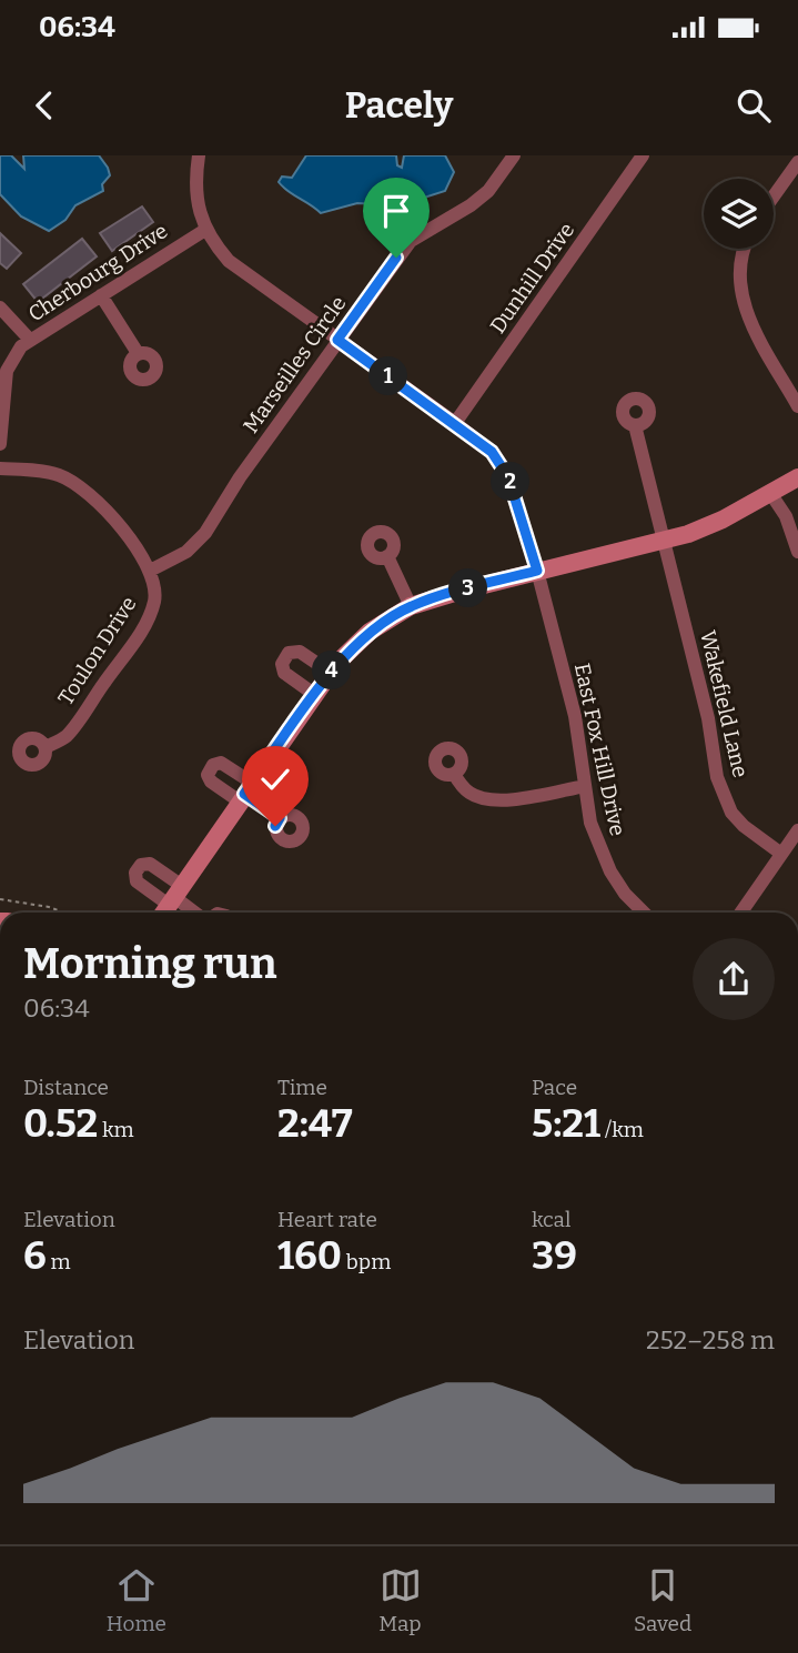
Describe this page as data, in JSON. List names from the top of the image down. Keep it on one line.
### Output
{"streets":{"street":["Cherbourg Drive","Dunhill Drive","Marseilles Circle","Toulon Drive","Wakefield Lane","East Fox Hill Drive"]},"crossings":[["Cherbourg Drive","East Fox Hill Drive"],["Dunhill Drive","East Fox Hill Drive"],["Marseilles Circle","Toulon Drive"],["Marseilles Circle","East Fox Hill Drive"]],"page":{"status":"06:34","header":"Pacely","pins":["1","2","3","4"],"heading":["Morning run","06:34"],"stats":[["Distance","0.52 km"],["Time","2:47"],["Pace","5:21 /km"],["Elevation","6 m"],["Heart rate","160 bpm"],["kcal","39"]],"chart":["Elevation","252–258 m"],"tabs":["Home","Map","Saved"]}}
